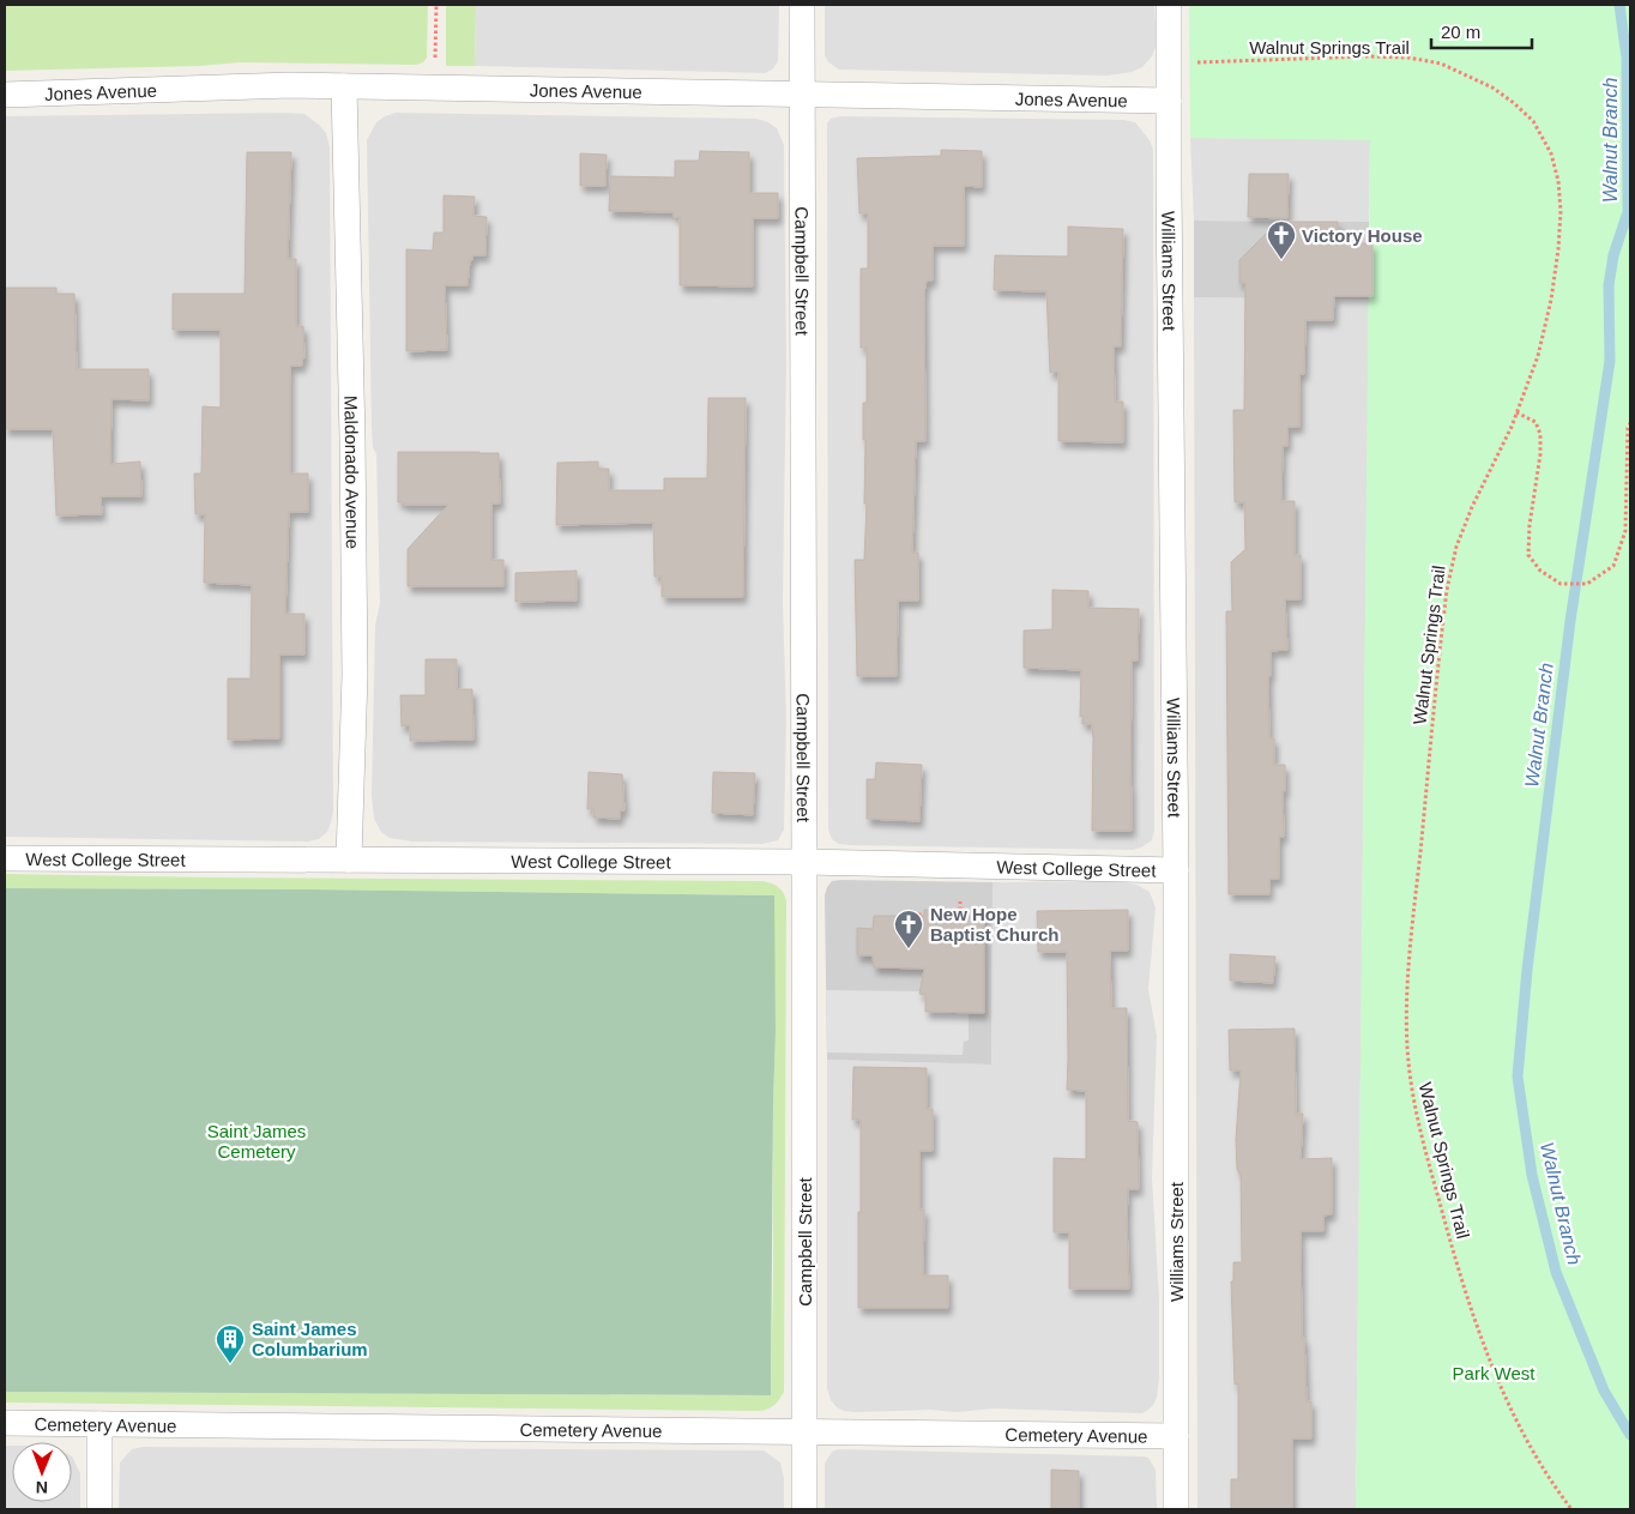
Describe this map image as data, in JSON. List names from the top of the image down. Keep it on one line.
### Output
{"streets":{"street":["Jones Avenue","Campbell Street","Williams Street","Maldonado Avenue","West College Street","Cemetery Avenue"],"path":["Walnut Springs Trail"]},"crossings":[["Walnut Springs Trail","Williams Street"],["Jones Avenue","Campbell Street"],["Jones Avenue","Williams Street"],["Jones Avenue","Maldonado Avenue"],["Campbell Street","West College Street"],["Campbell Street","Cemetery Avenue"],["Williams Street","West College Street"],["Williams Street","Cemetery Avenue"],["Maldonado Avenue","West College Street"]],"water":["Walnut Branch"],"parks":["Saint James Cemetery","Park West"],"places":{"church":["Victory House","New Hope Baptist Church"],"building":["Saint James Columbarium"]},"scale_bar":"20 m","north":"bottom"}
